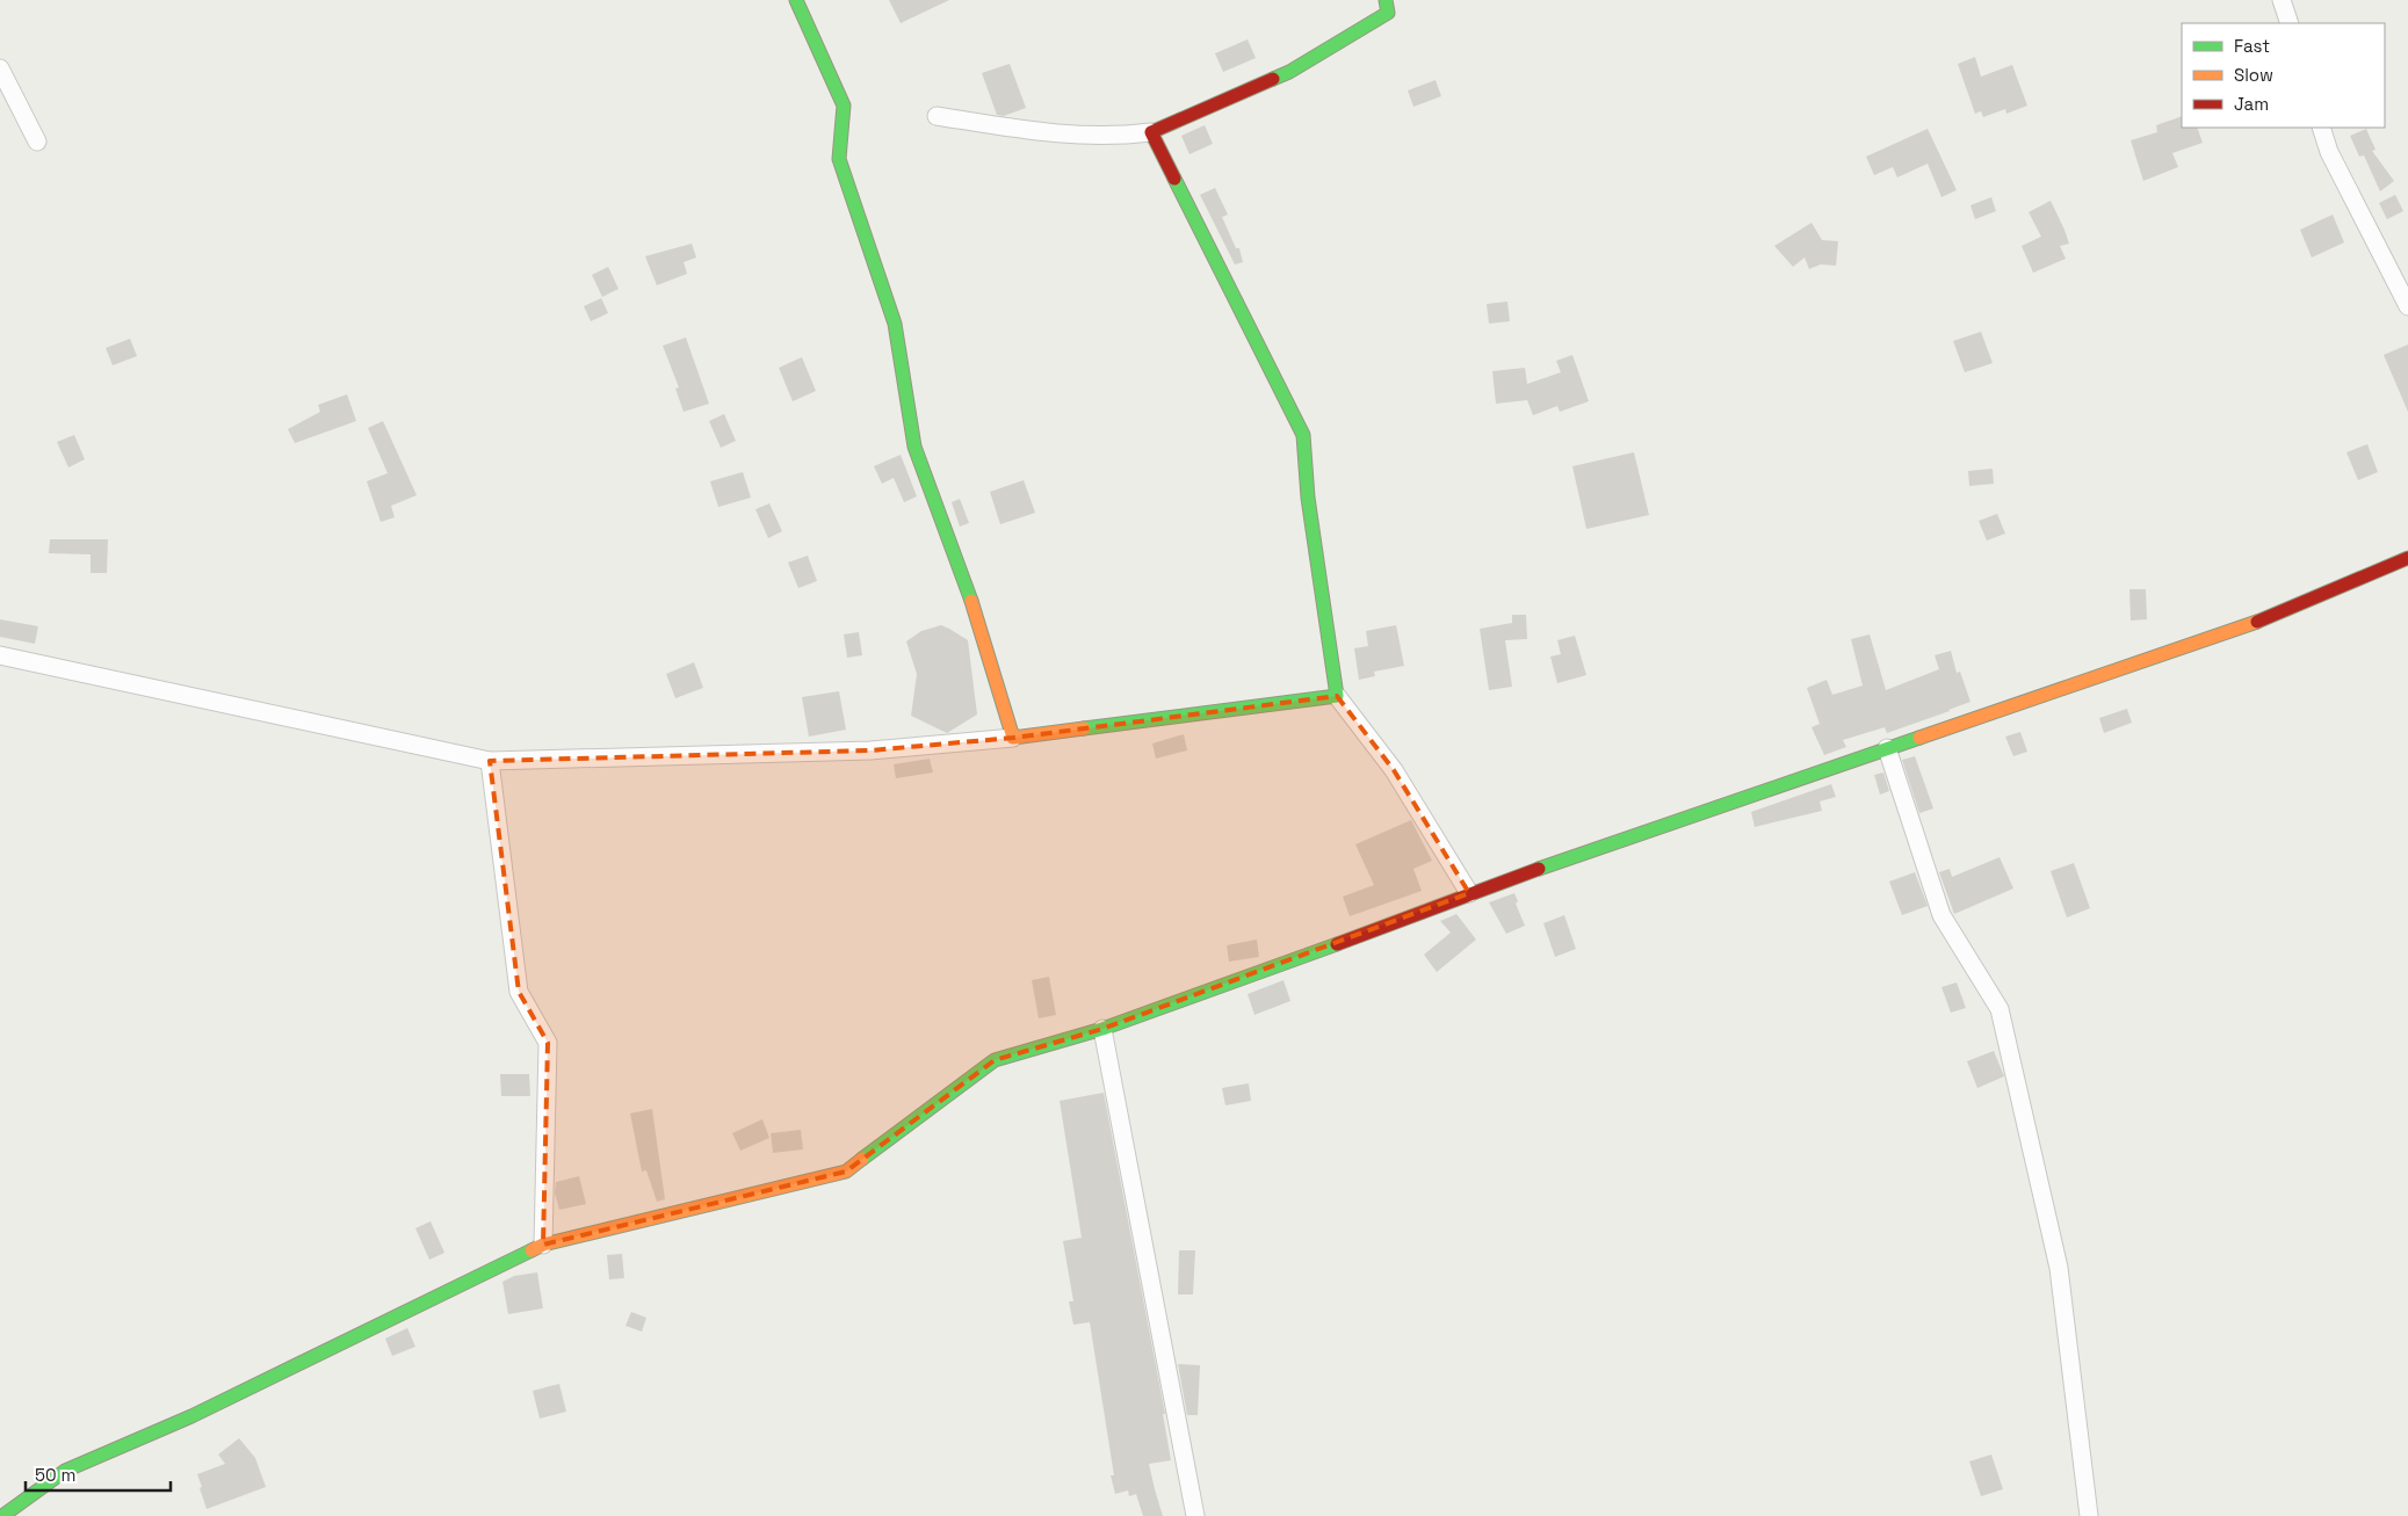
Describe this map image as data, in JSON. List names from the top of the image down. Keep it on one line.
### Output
{"legend":["Fast","Slow","Jam"],"scale_bar":"50 m"}
